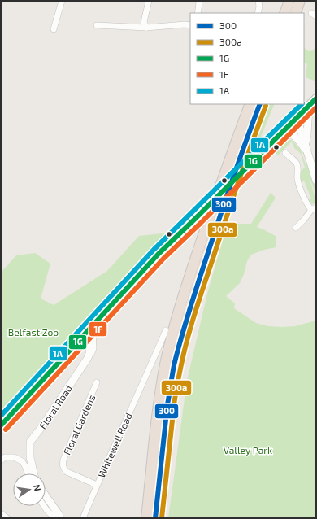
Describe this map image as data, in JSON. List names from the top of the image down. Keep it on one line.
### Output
{"streets":{"street":["Floral Road","Floral Gardens","Whitewell Road"]},"crossings":[["Floral Gardens","Whitewell Road"]],"parks":["Belfast Zoo","Valley Park"],"lines":["transit line 1G","transit line 300","transit line 1A","transit line 300a","transit line 1F"],"legend":["300","300a","1G","1F","1A"],"north":"right"}
